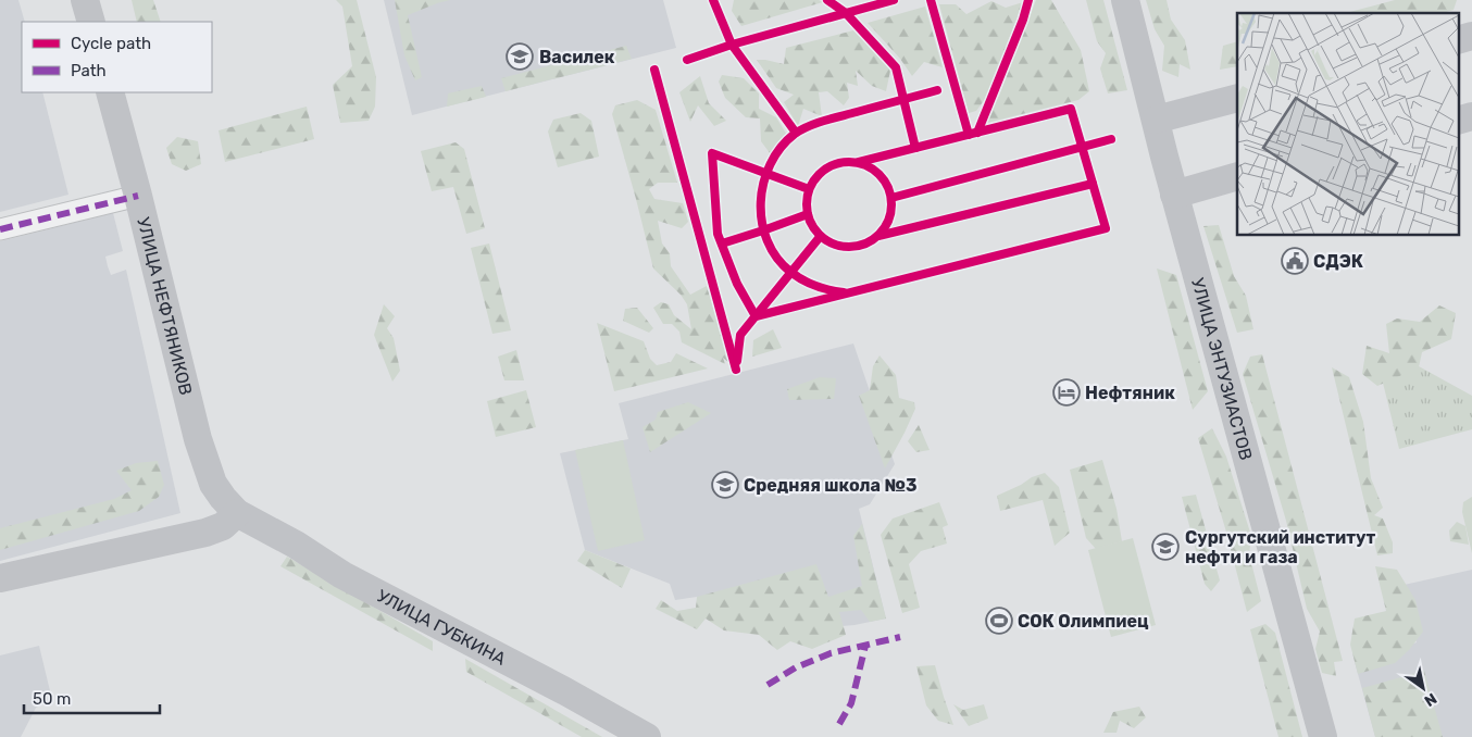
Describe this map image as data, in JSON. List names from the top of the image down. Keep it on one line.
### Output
{"streets":{"main road":["УЛИЦА НЕФТЯНИКОВ","УЛИЦА ЭНТУЗИАСТОВ","УЛИЦА ГУБКИНА"]},"crossings":[["УЛИЦА НЕФТЯНИКОВ","УЛИЦА ГУБКИНА"]],"places":{"school or university":["Василек","Средняя школа №3","Сургутский институт нефти и газа"],"public building":["СДЭК"],"hotel":["Нефтяник"],"sports":["СОК Олимпиец"]},"legend":["Cycle path","Path"],"scale_bar":"50 m","north":"bottom right"}
